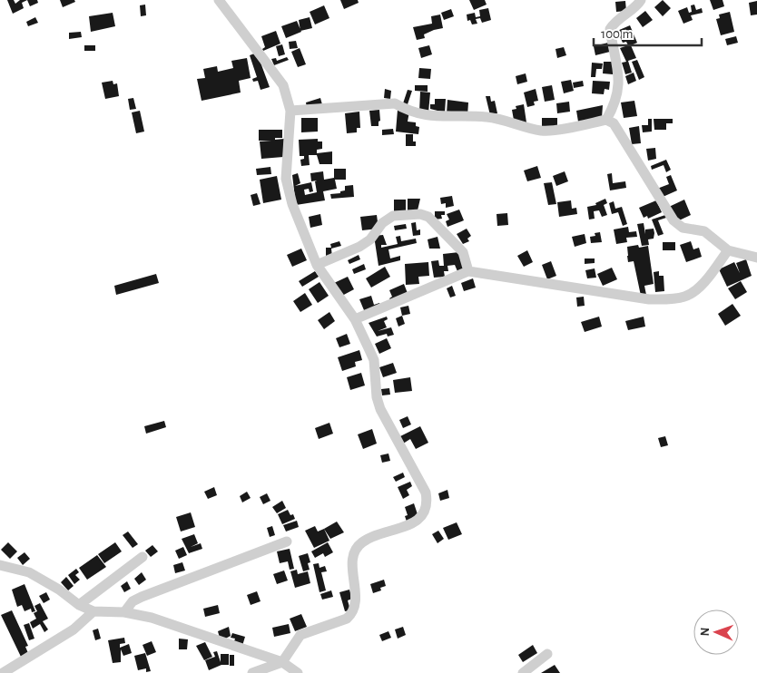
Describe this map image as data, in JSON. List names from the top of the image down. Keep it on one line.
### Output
{"scale_bar":"100 m","north":"left"}
